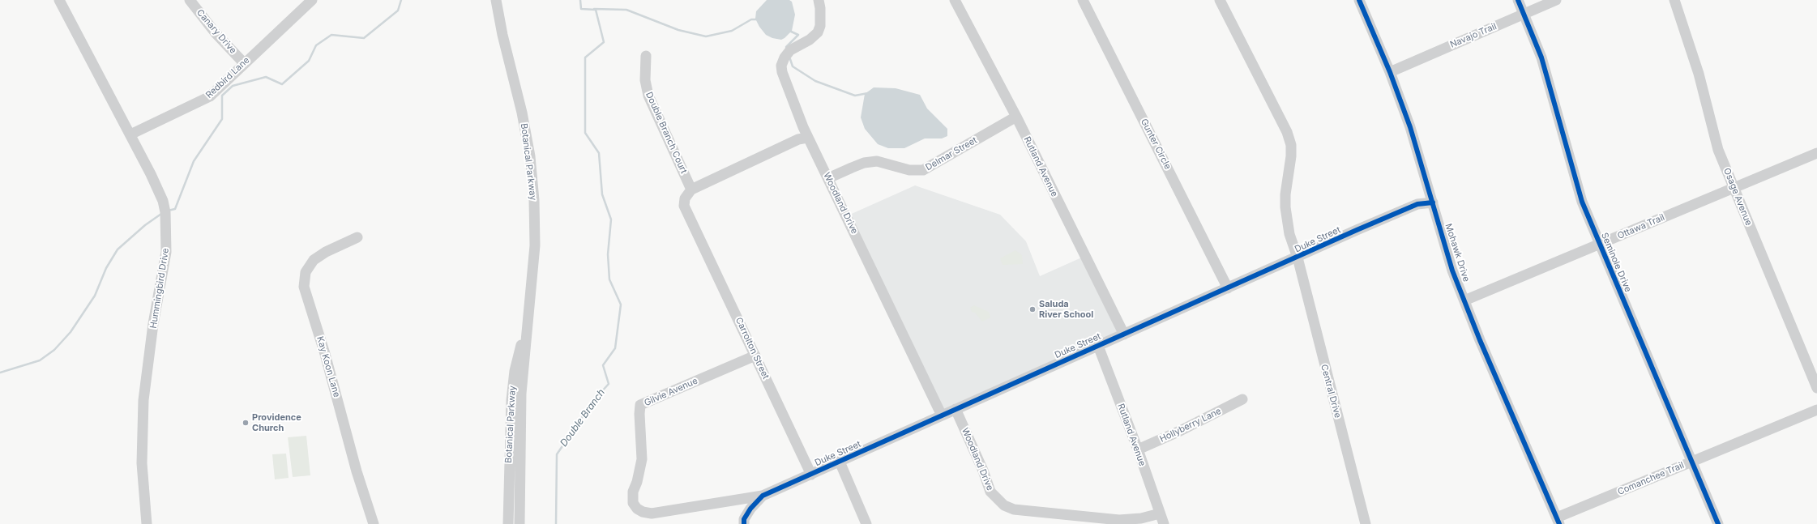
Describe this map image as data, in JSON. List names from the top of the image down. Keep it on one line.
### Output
{"streets":{"street":["Canary Drive","Navajo Trail","Redbird Lane","Double Branch Court","Gunter Circle","Delmar Street","Botanical Parkway","Rutland Avenue","Osage Avenue","Woodland Drive","Ottawa Trail","Duke Street","Mohawk Drive","Seminole Drive","Hummingbird Drive","Carrolton Street","Kay Koon Lane","Central Drive","Gilvie Avenue","Hollyberry Lane","Comanchee Trail"]},"crossings":[["Canary Drive","Redbird Lane"],["Navajo Trail","Mohawk Drive"],["Navajo Trail","Seminole Drive"],["Redbird Lane","Hummingbird Drive"],["Double Branch Court","Carrolton Street"],["Gunter Circle","Duke Street"],["Delmar Street","Rutland Avenue"],["Delmar Street","Woodland Drive"],["Rutland Avenue","Woodland Drive"],["Rutland Avenue","Duke Street"],["Rutland Avenue","Hollyberry Lane"],["Osage Avenue","Ottawa Trail"],["Woodland Drive","Duke Street"],["Ottawa Trail","Mohawk Drive"],["Ottawa Trail","Seminole Drive"],["Duke Street","Mohawk Drive"],["Duke Street","Carrolton Street"],["Duke Street","Central Drive"],["Duke Street","Gilvie Avenue"],["Mohawk Drive","Comanchee Trail"],["Seminole Drive","Comanchee Trail"],["Carrolton Street","Gilvie Avenue"]],"water":["Double Branch"],"places":["Saluda River School","Providence Church"]}
